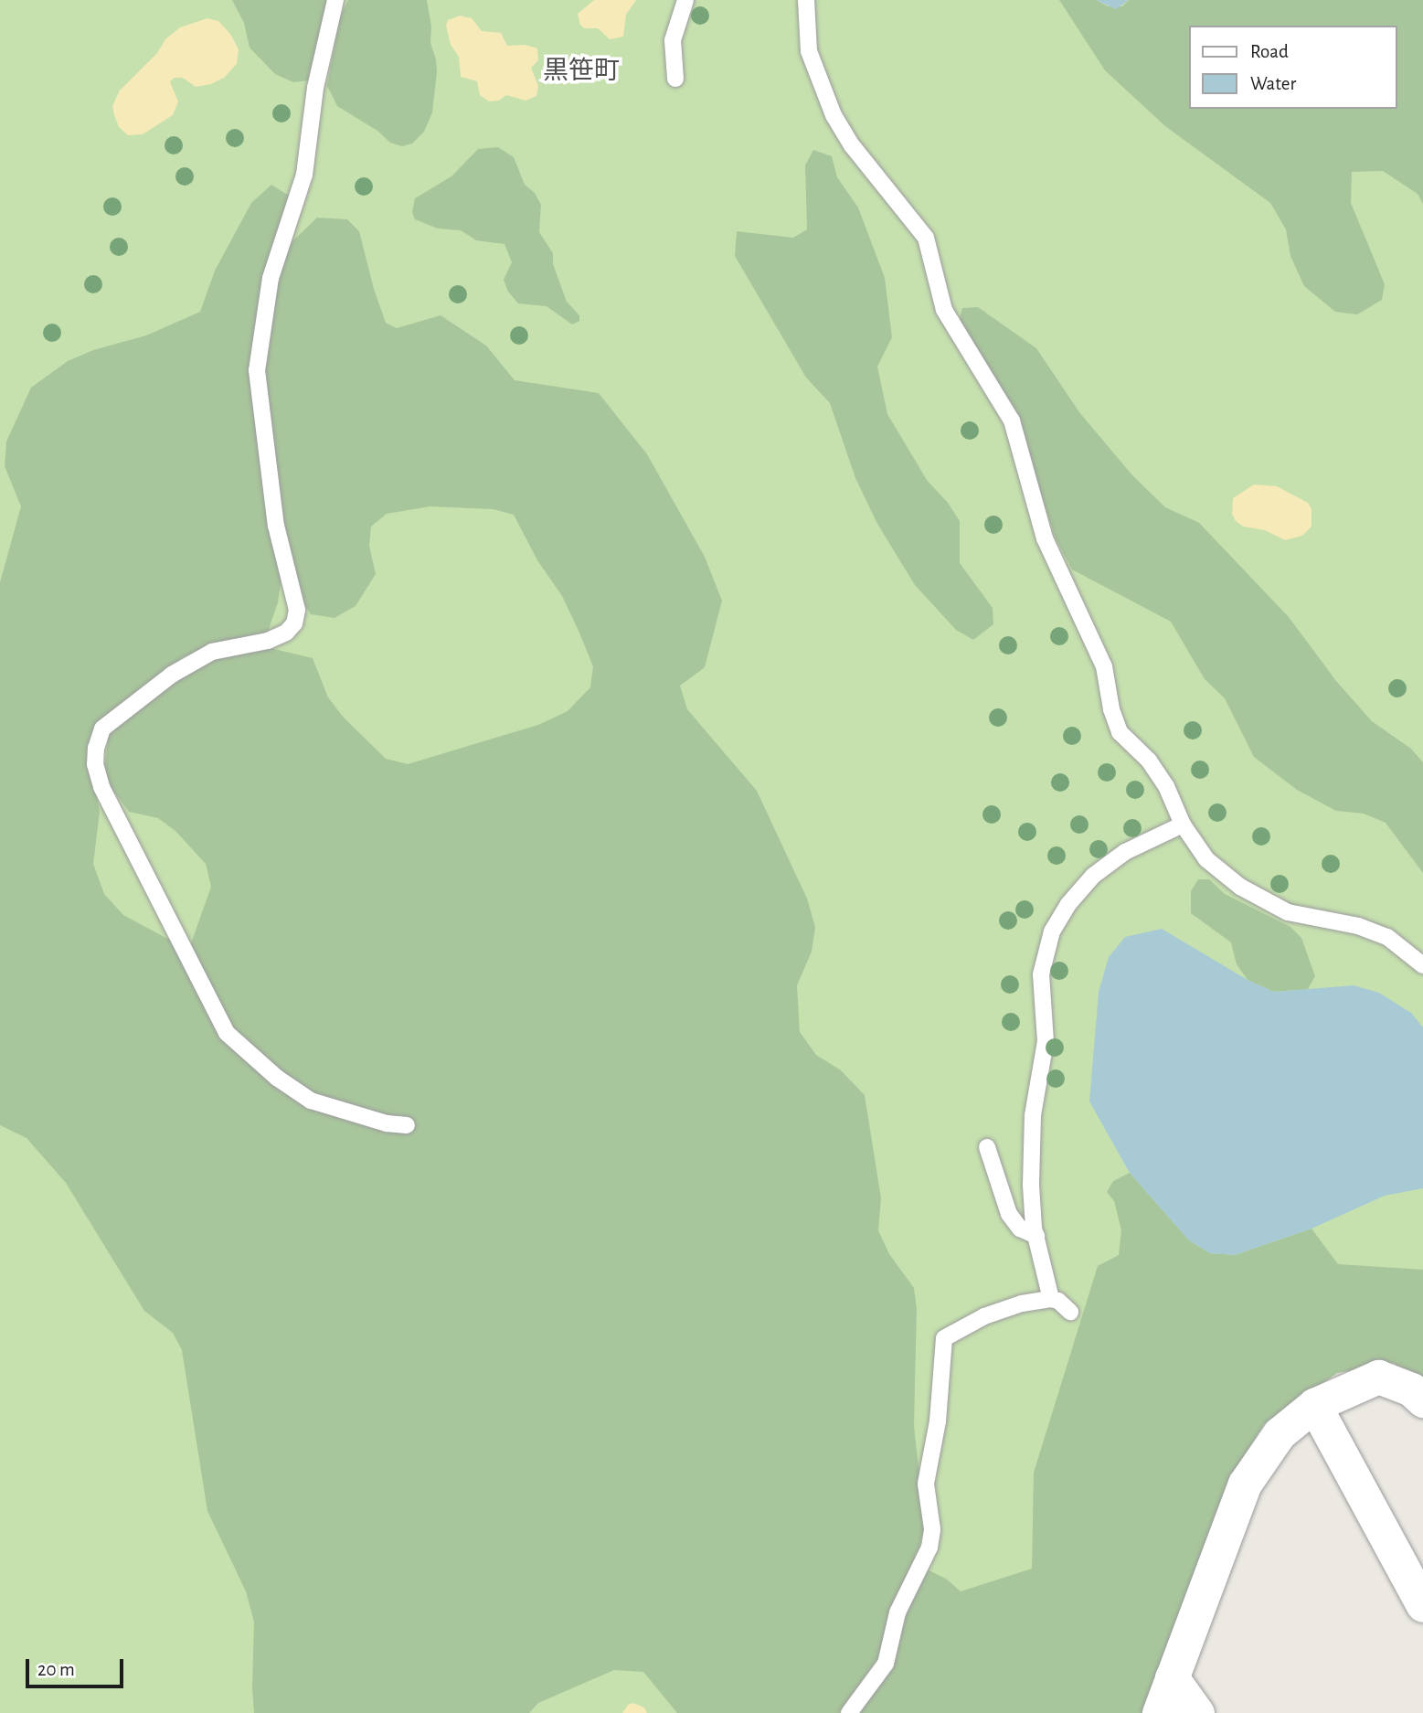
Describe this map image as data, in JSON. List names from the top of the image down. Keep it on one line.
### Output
{"districts":["黒笹町"],"legend":["Road","Water"],"scale_bar":"20 m"}
